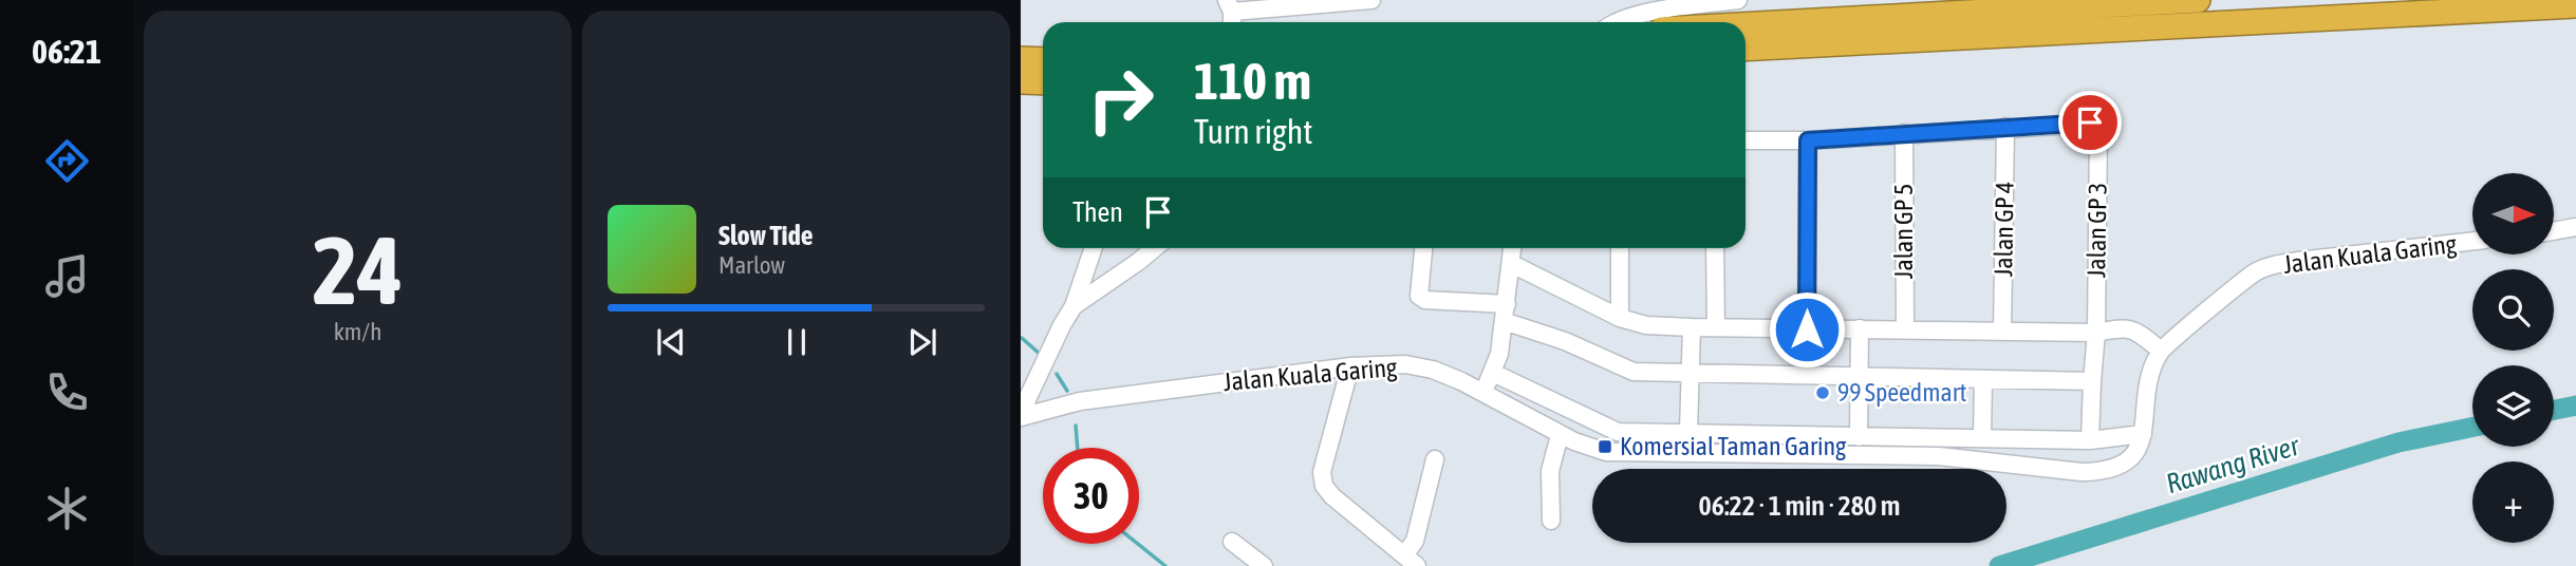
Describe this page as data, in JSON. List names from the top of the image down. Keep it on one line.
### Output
{"streets":{"street":["Jalan GP 4","Jalan GP 3","Jalan GP 5","Jalan Kuala Garing"]},"crossings":[["Jalan GP 4","Jalan GP 3"]],"water":["Rawang River"],"places":{"other":["99 Speedmart"],"transit":["Komersial Taman Garing"]},"north":"right","page":{"tabs":"06:21","tile":["24","km/h"],"turn":["110 m","Turn right"],"map_buttons":"+","then":"Then","song":["Slow Tide","Marlow"],"limit":"30","trip":"06:22 · 1 min · 280 m"}}
